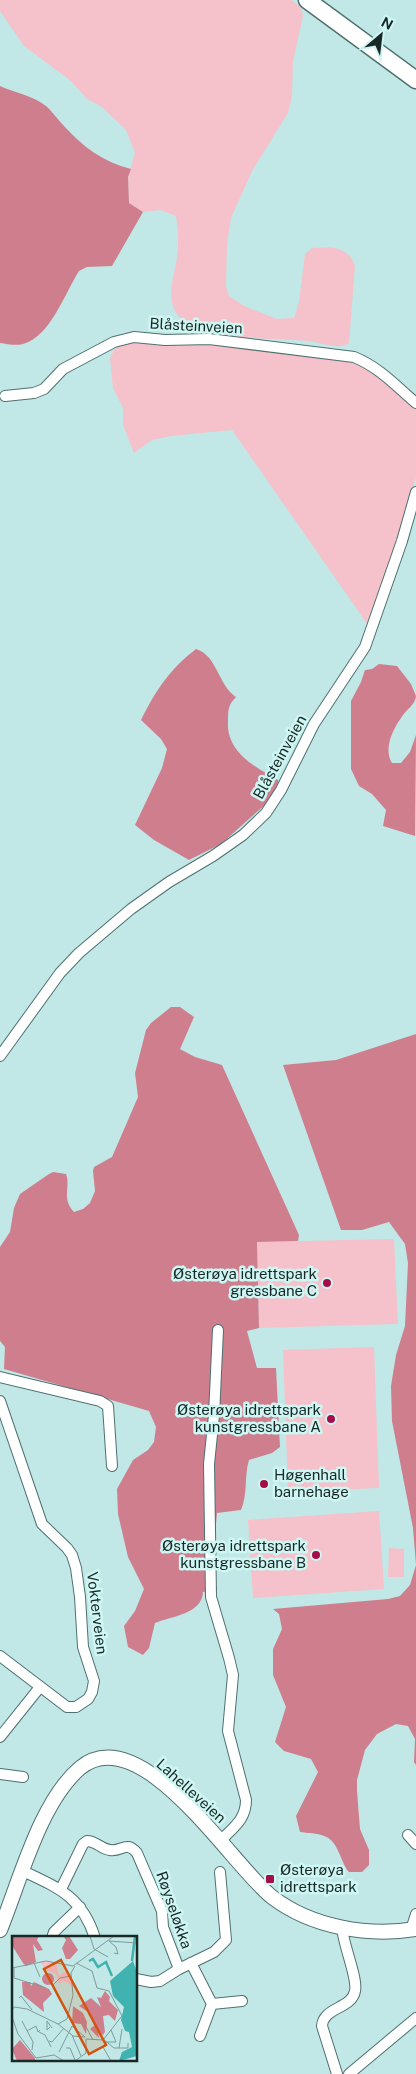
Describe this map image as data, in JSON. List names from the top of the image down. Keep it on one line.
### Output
{"streets":{"street":["Blåsteinveien","Vokterveien","Lahelleveien","Røyseløkka"]},"places":{"other":["Østerøya idrettspark gressbane C","Østerøya idrettspark kunstgressbane A","Høgenhall barnehage","Østerøya idrettspark kunstgressbane B"],"transit":["Østerøya idrettspark"]},"north":"top right"}
